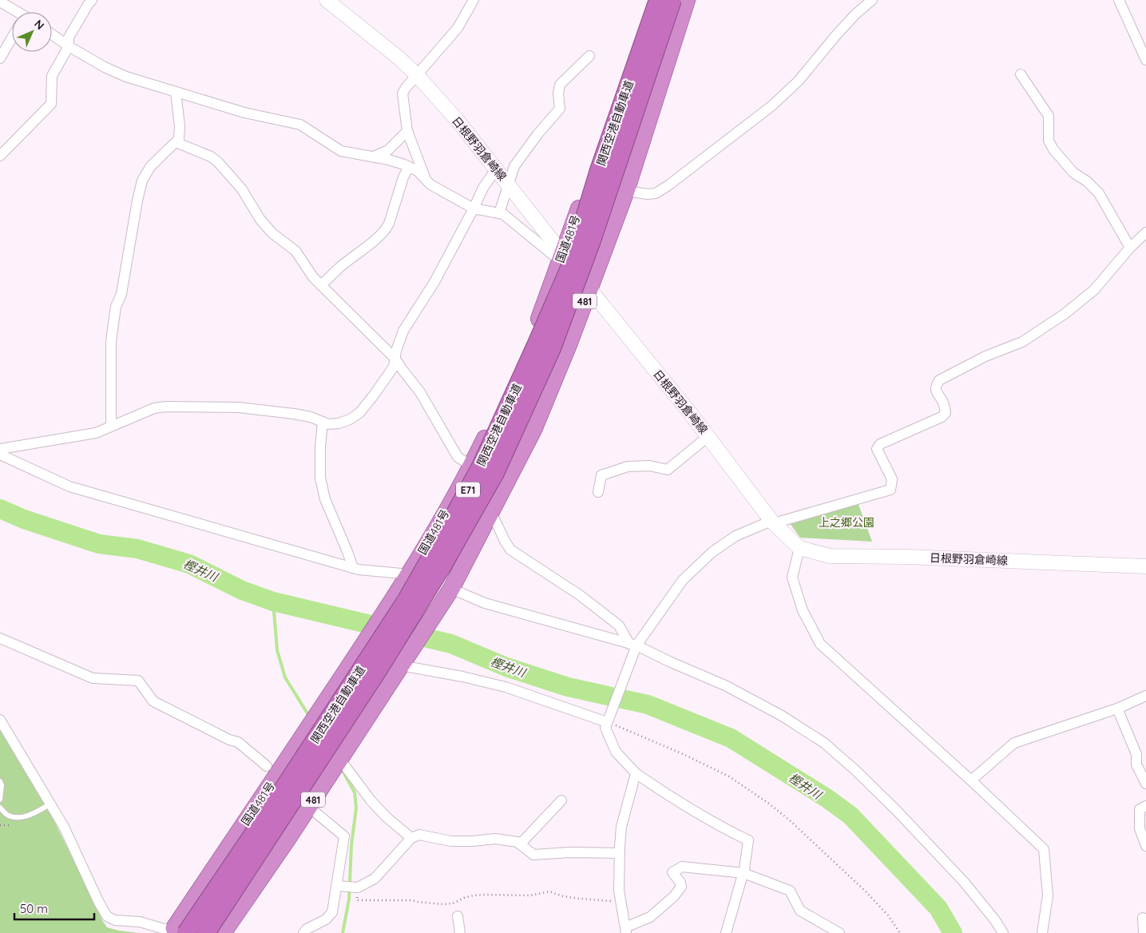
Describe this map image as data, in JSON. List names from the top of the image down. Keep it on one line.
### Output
{"streets":{"highway":["関西空港自動車道","国道481号","481","E71"],"main road":["日根野羽倉崎線"]},"crossings":[["関西空港自動車道","国道481号"],["日根野羽倉崎線","国道481号"],["日根野羽倉崎線","481"]],"water":["樫井川"],"parks":["上之郷公園"],"scale_bar":"50 m","north":"top right"}
